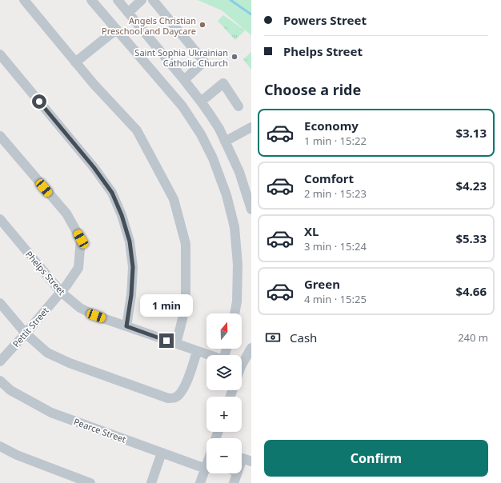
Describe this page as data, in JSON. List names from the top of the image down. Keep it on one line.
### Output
{"streets":{"street":["Phelps Street","Pettit Street","Pearce Street"]},"crossings":[["Phelps Street","Pettit Street"]],"places":["Angels Christian Preschool and Daycare","Saint Sophia Ukrainian Catholic Church"],"north":"top","page":{"banner":["Powers Street","Phelps Street"],"heading":"Choose a ride","list":[{"name":"Economy","note":"1 min · 15:22","value":"$3.13"},{"name":"Comfort","note":"2 min · 15:23","value":"$4.23"},{"name":"XL","note":"3 min · 15:24","value":"$5.33"},{"name":"Green","note":"4 min · 15:25","value":"$4.66"}],"bubble":"1 min","map_buttons":["+","−"],"pay":["Cash","240 m"],"buttons":"Confirm"}}
